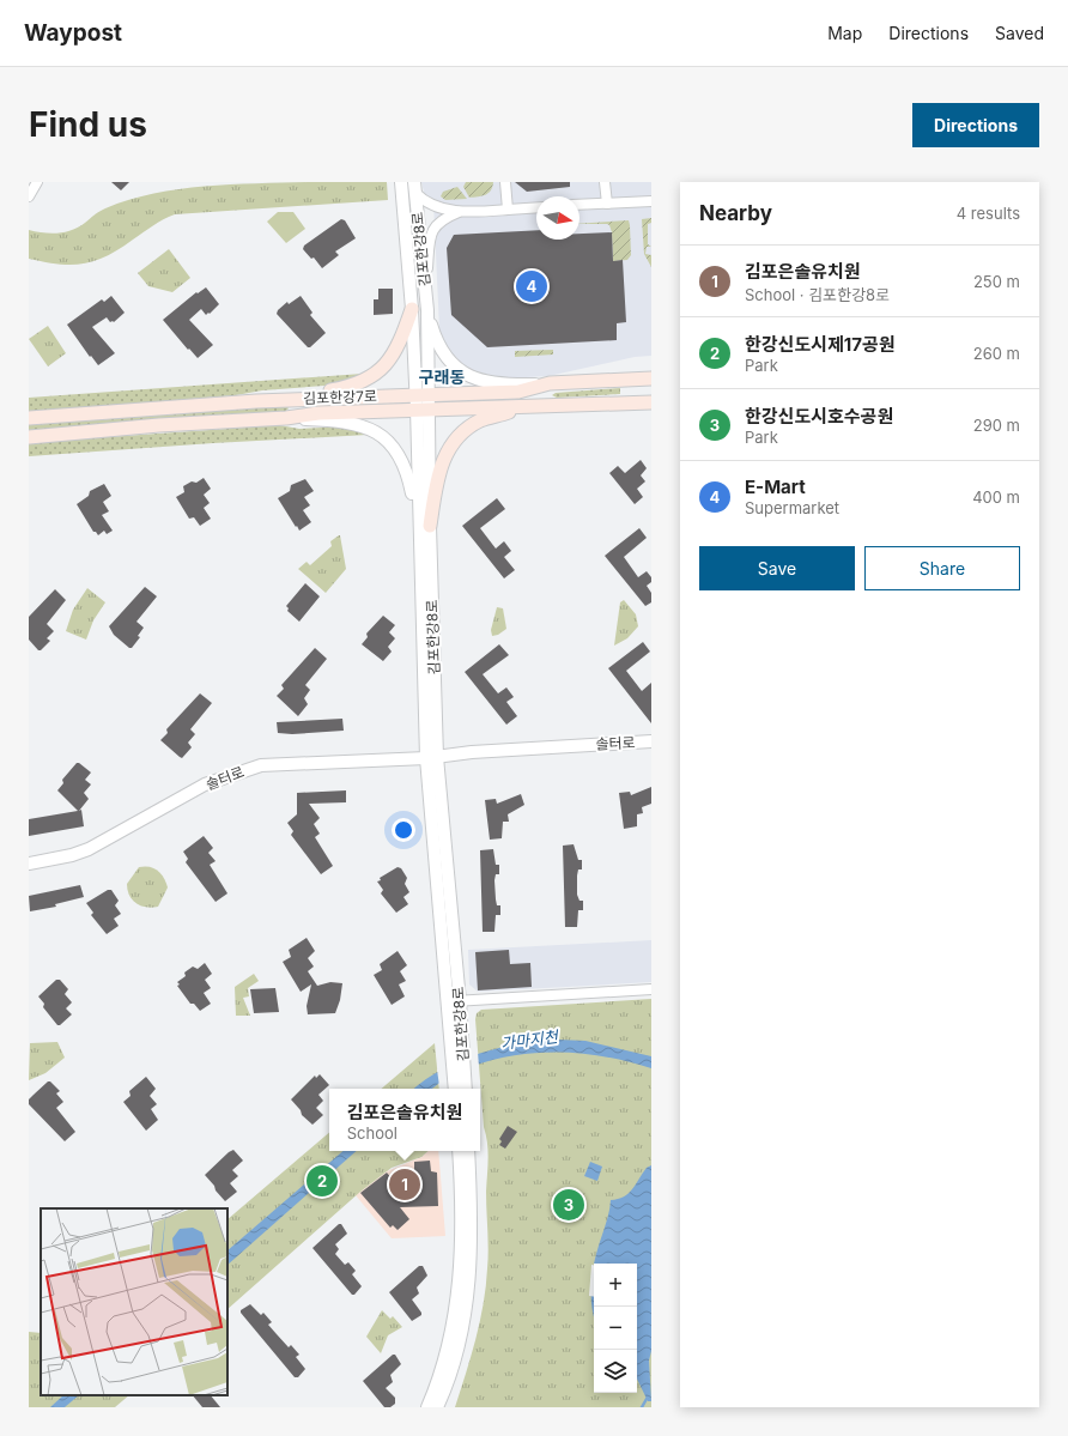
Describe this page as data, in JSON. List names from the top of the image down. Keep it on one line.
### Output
{"streets":{"main road":["김포한강7로"],"street":["김포한강8로","솔터로"]},"crossings":[["김포한강8로","김포한강7로"],["김포한강8로","솔터로"]],"districts":["구래동"],"water":["가마지천"],"north":"right","page":{"header":"Waypost","nav":["Map","Directions","Saved"],"buttons":["Directions",["Save","Share"]],"title":"Find us","heading":["Nearby","4 results"],"list":[{"mark":"1","name":"김포은솔유치원","note":"School · 김포한강8로","value":"250 m"},{"mark":"2","name":"한강신도시제17공원","note":"Park","value":"260 m"},{"mark":"3","name":"한강신도시호수공원","note":"Park","value":"290 m"},{"mark":"4","name":"E-Mart","note":"Supermarket","value":"400 m"}],"pins":["4","2","1","3"],"popup":["김포은솔유치원","School"],"map_buttons":["+","−"]}}
